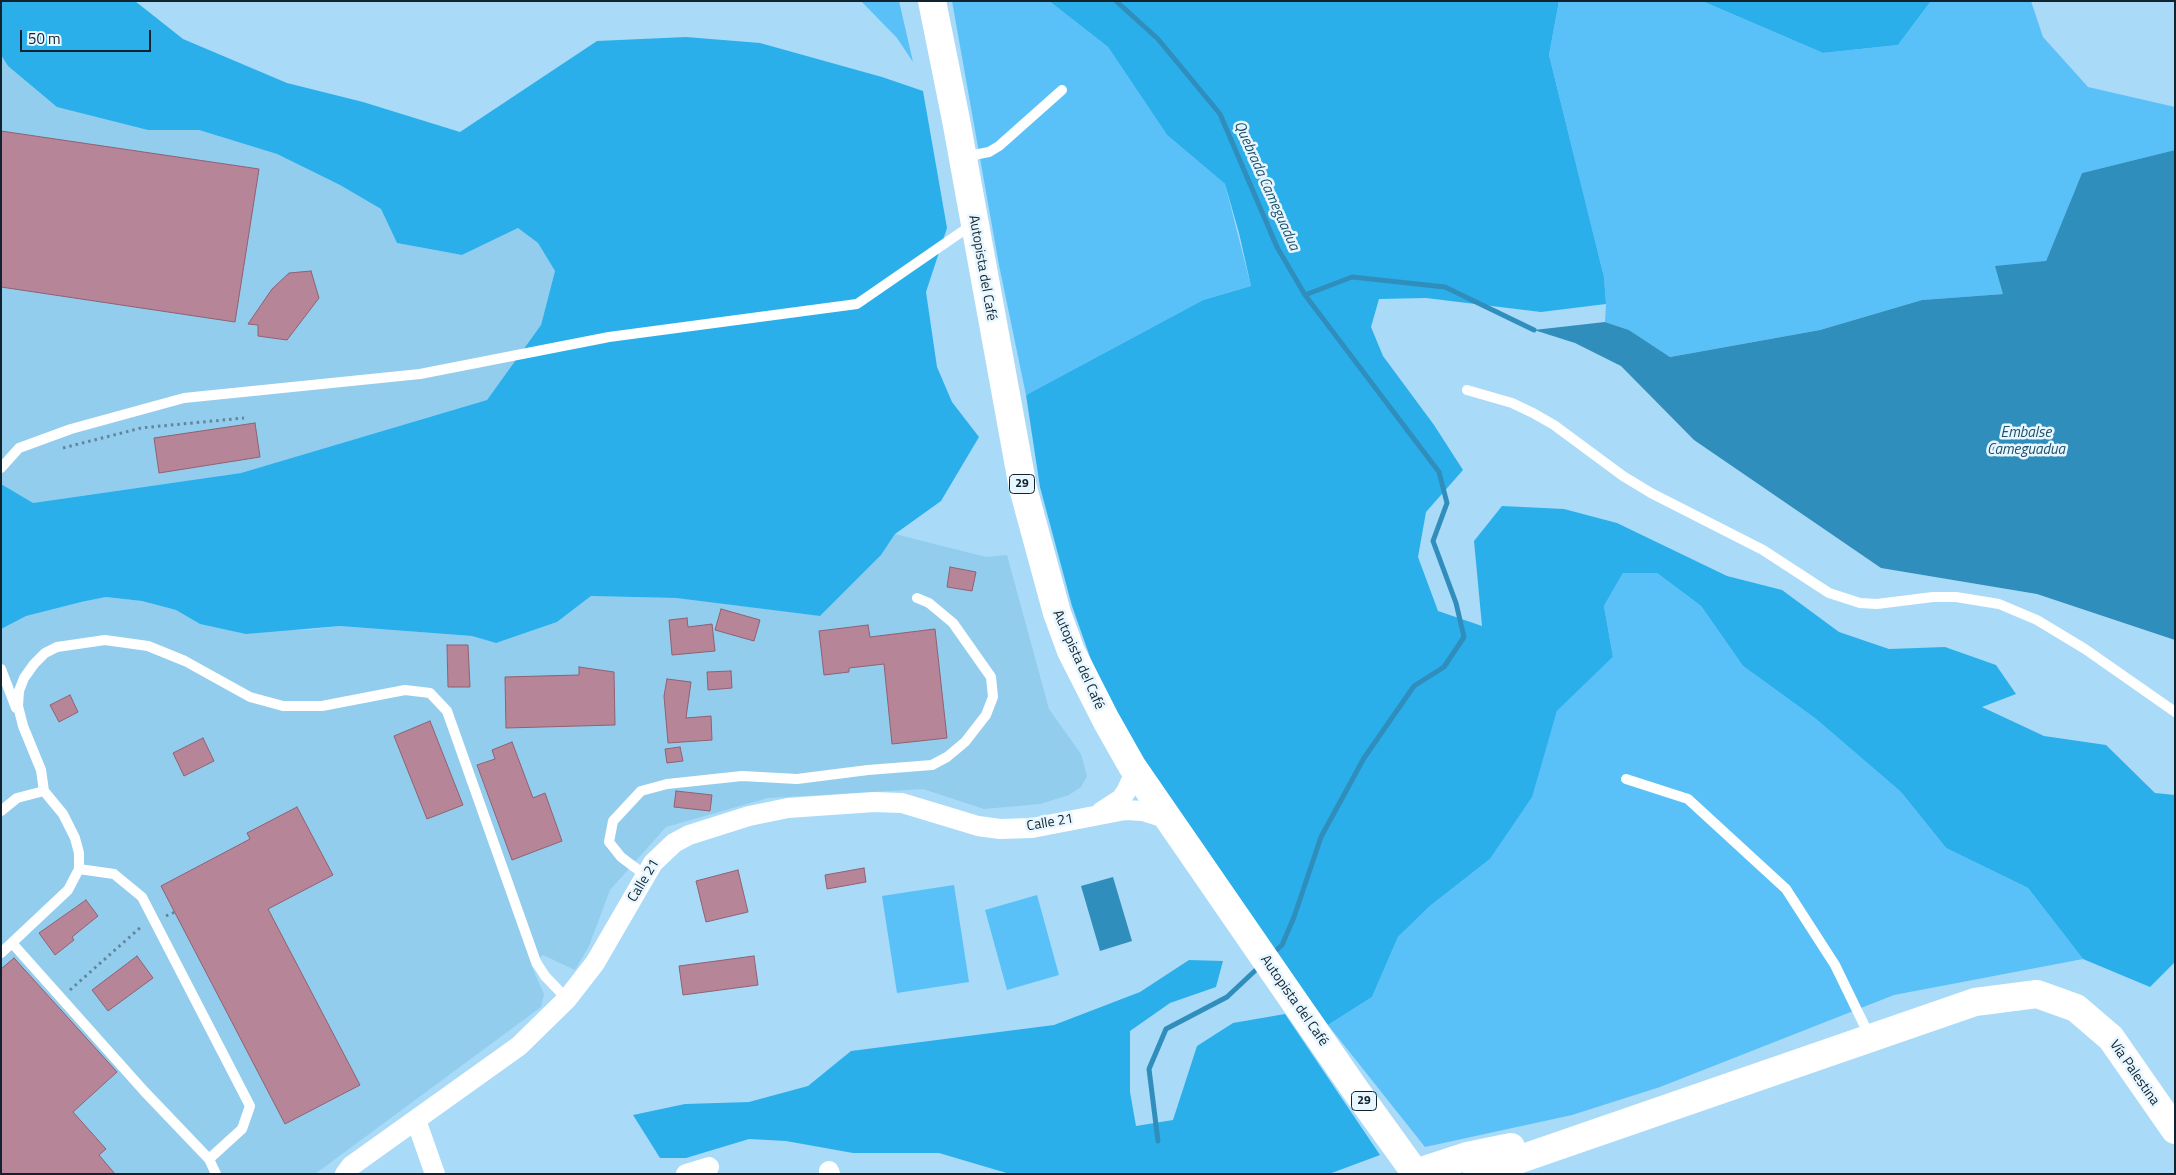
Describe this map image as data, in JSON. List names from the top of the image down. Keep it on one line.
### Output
{"streets":{"main road":["Autopista del Café","29","Vía Palestina"],"street":["Calle 21"]},"crossings":[["Autopista del Café","Calle 21"]],"water":["Quebrada Cameguadua","Embalse Cameguadua"],"scale_bar":"50 m"}
